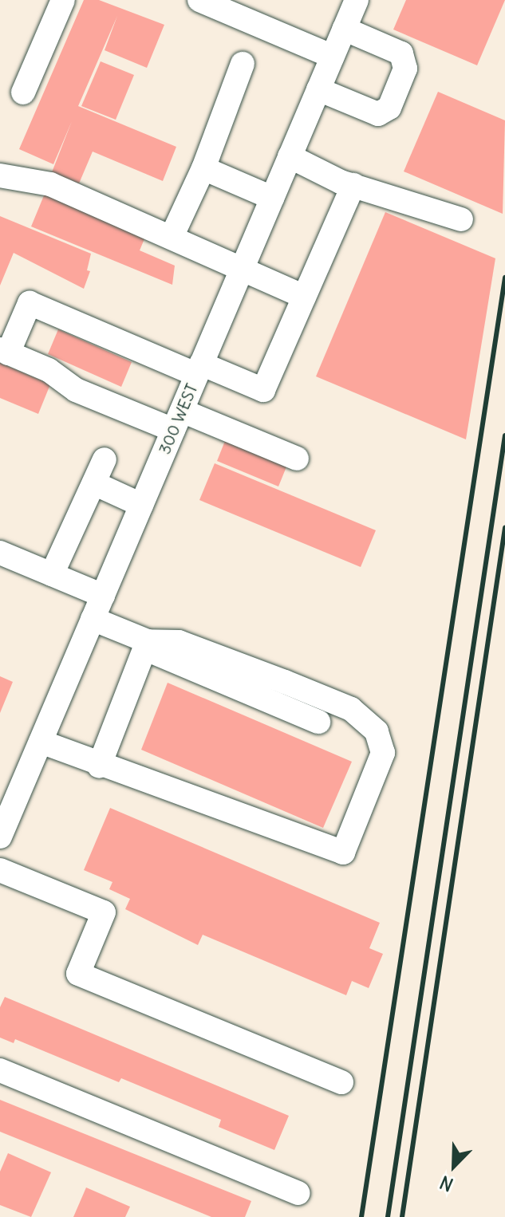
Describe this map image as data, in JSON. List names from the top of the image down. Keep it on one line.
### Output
{"streets":{"street":["300 WEST"]},"north":"bottom left"}
